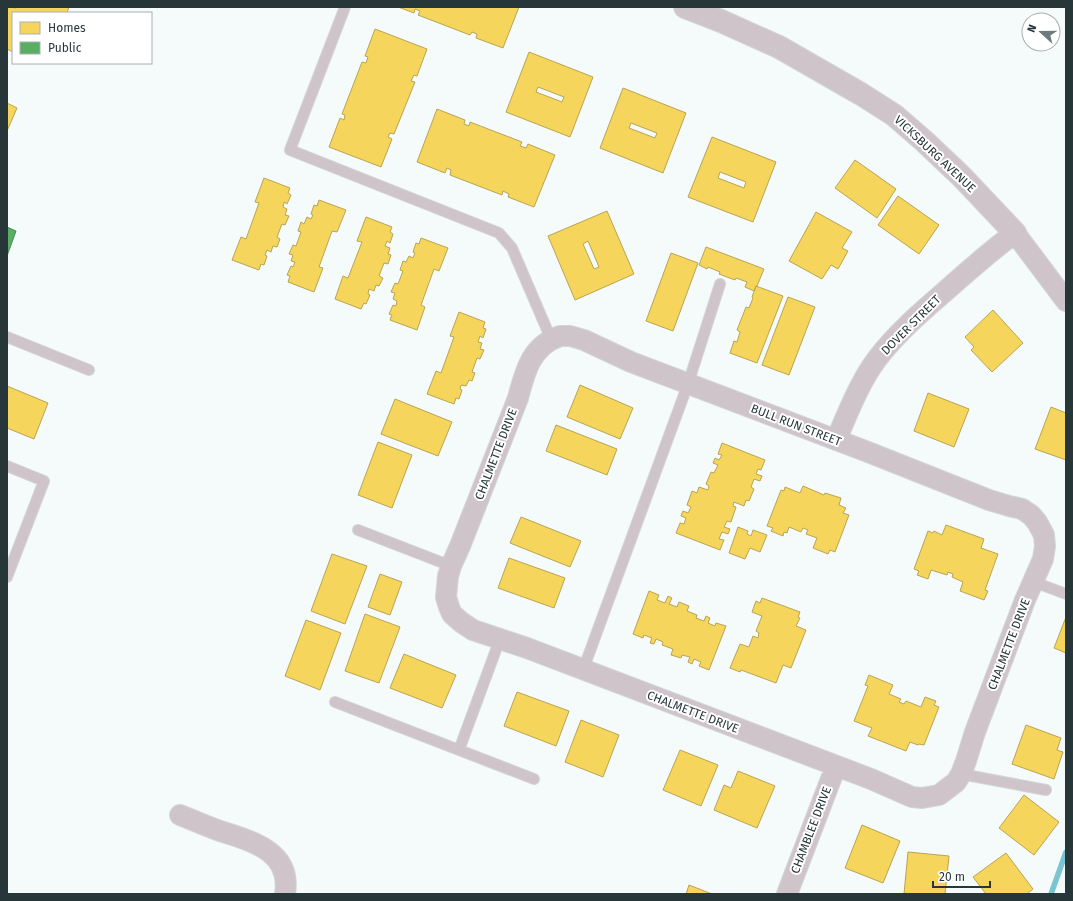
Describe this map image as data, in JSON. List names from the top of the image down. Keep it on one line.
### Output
{"streets":{"street":["VICKSBURG AVENUE","DOVER STREET","BULL RUN STREET","CHALMETTE DRIVE","CHAMBLEE DRIVE"]},"crossings":[["VICKSBURG AVENUE","DOVER STREET"],["DOVER STREET","BULL RUN STREET"],["BULL RUN STREET","CHALMETTE DRIVE"],["CHALMETTE DRIVE","CHAMBLEE DRIVE"]],"legend":["Homes","Public"],"scale_bar":"20 m","north":"left"}
